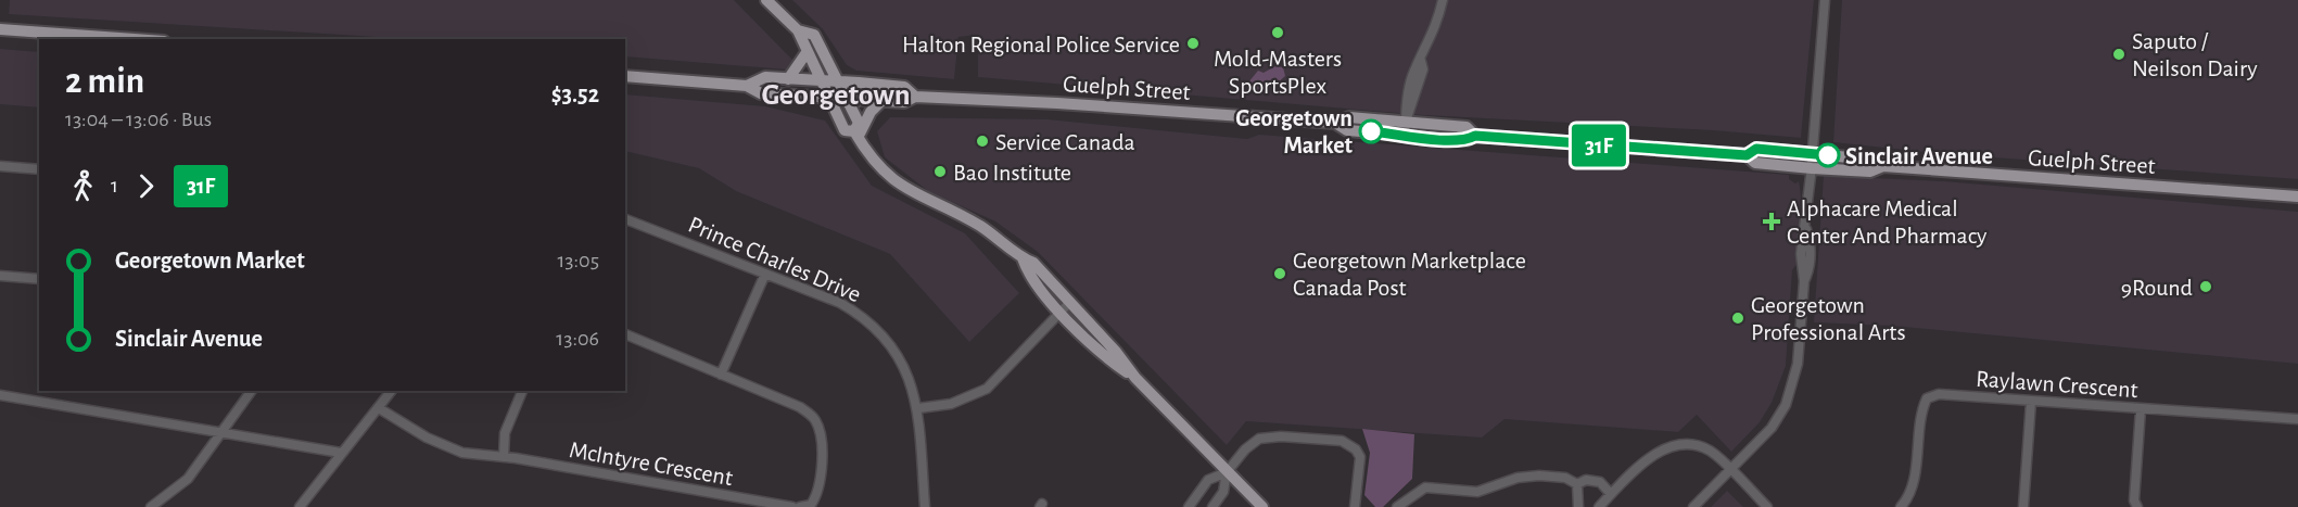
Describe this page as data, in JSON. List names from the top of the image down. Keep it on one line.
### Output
{"streets":{"main road":["Guelph Street"],"street":["Prince Charles Drive","Raylawn Crescent","McIntyre Crescent"]},"districts":["Georgetown"],"places":{"other":["Mold-Masters SportsPlex","Halton Regional Police Service","Saputo / Neilson Dairy","Georgetown Market","Service Canada","Sinclair Avenue","Bao Institute","Georgetown Marketplace Canada Post","9Round","Georgetown Professional Arts"],"health":["Alphacare Medical Center And Pharmacy"]},"lines":["bus line 31F"],"page":{"on_map":"31F","heading":["2 min","13:04 – 13:06 · Bus","$3.52"],"legs":["1","31F"],"list":[{"name":"Georgetown Market","value":"13:05"},{"name":"Sinclair Avenue","value":"13:06"}]}}
